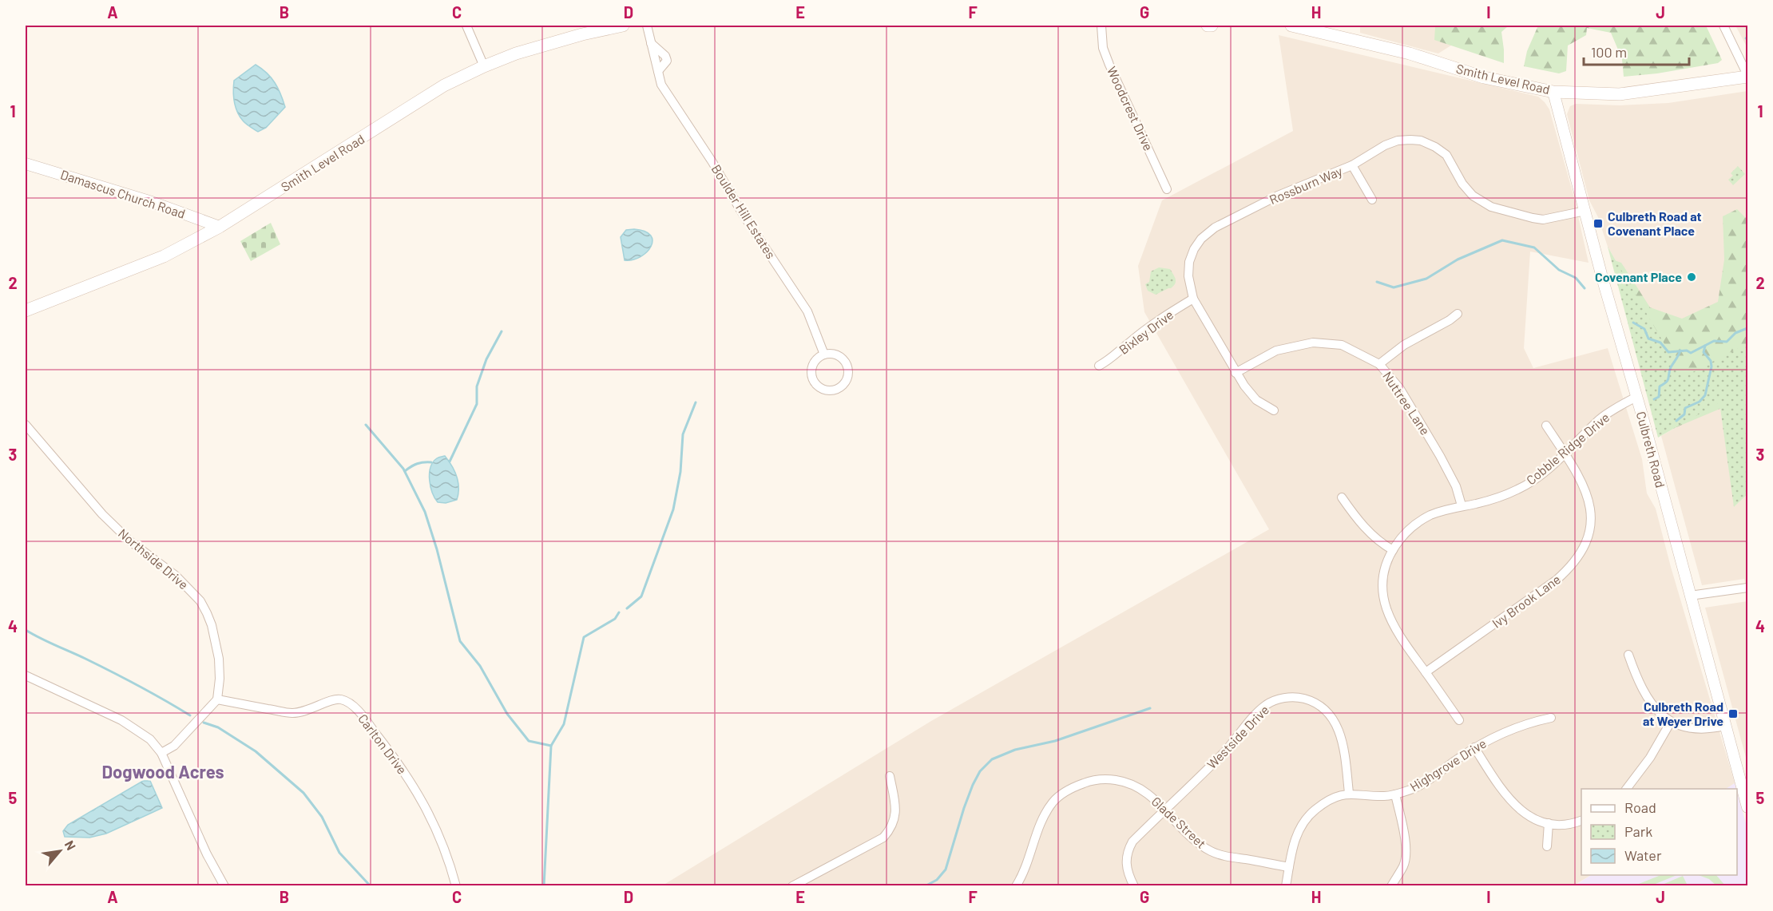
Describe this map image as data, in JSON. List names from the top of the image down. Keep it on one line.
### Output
{"streets":{"main road":["Smith Level Road"],"street":["Woodcrest Drive","Rossburn Way","Damascus Church Road","Boulder Hill Estates","Bixley Drive","Nuttree Lane","Cobble Ridge Drive","Culbreth Road","Northside Drive","Ivy Brook Lane","Westside Drive","Carlton Drive","Highgrove Drive","Glade Street"]},"crossings":[["Smith Level Road","Damascus Church Road"],["Smith Level Road","Culbreth Road"],["Rossburn Way","Bixley Drive"],["Rossburn Way","Nuttree Lane"],["Rossburn Way","Culbreth Road"],["Nuttree Lane","Cobble Ridge Drive"],["Cobble Ridge Drive","Culbreth Road"],["Cobble Ridge Drive","Ivy Brook Lane"],["Northside Drive","Carlton Drive"],["Westside Drive","Highgrove Drive"],["Westside Drive","Glade Street"],["Highgrove Drive","Glade Street"]],"districts":["Dogwood Acres"],"places":{"transit":["Culbreth Road at Covenant Place","Culbreth Road at Weyer Drive"],"other":["Covenant Place"]},"legend":["Road","Park","Water"],"scale_bar":"100 m","north":"top right","grid":{"columns":["A","B","C","D","E","F","G","H","I","J"],"rows":["1","2","3","4","5"]}}
